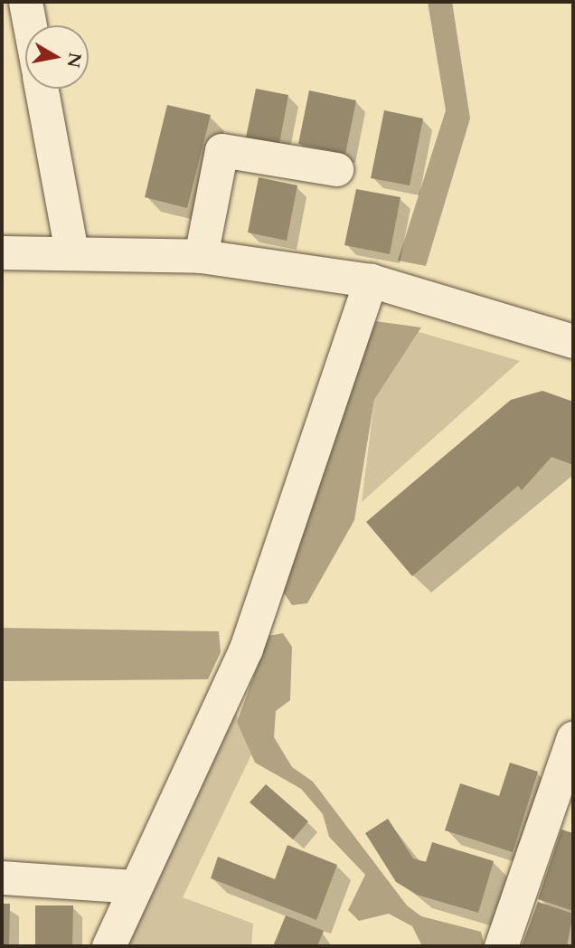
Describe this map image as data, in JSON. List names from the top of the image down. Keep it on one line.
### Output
{"north":"right"}
